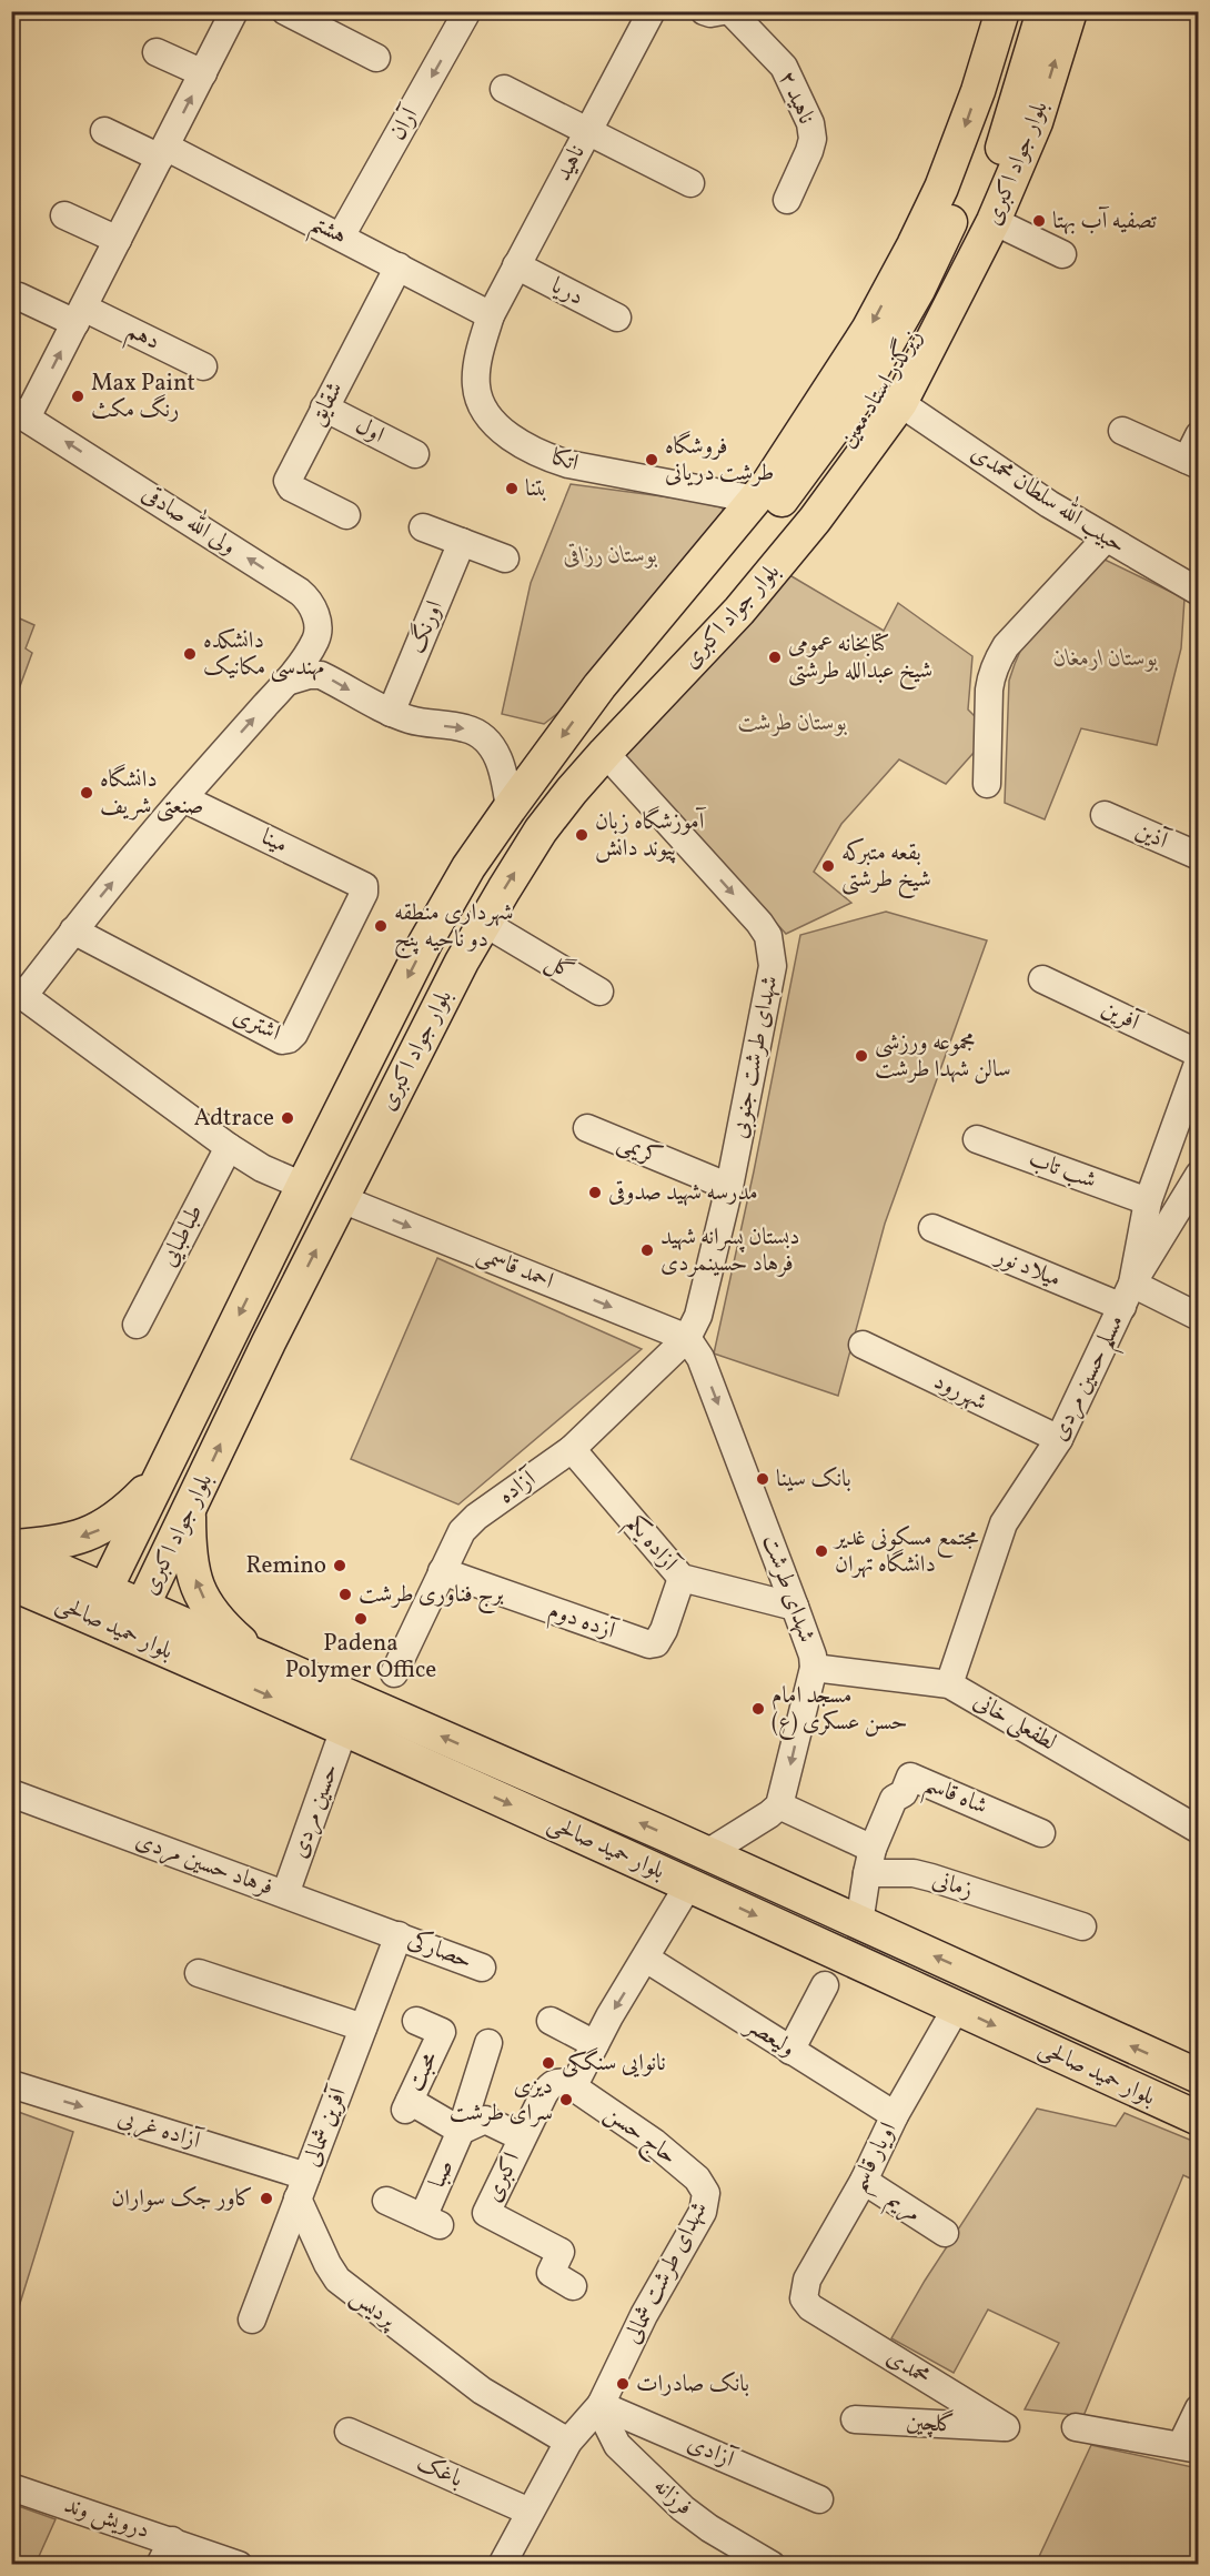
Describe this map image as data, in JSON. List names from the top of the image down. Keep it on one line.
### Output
{"streets":{"main road":["بلوار جواد اکبری","زیرگذر استاد معین","بلوار حمید صالحی"],"street":["ناهید ۲","آران","ناهید","هشتم","دریا","دهم","شقایق","اول","اتکا","حبیب الله سلطان محمدی","ولی الله صادقی","اورنگ","آذین","مینا","گل","آفرین","اشتری","شهدای طرشت جنوبی","کریمی","شب تاب","طباطبایی","احمد قاسمی","میلاد نور","مسلم حسین مردی","شهررود","آزاده","آزاده یکم","شهدای طرشت","آزده دوم","لطفعلی خانی","شاه قاسم","حسین مردی","فرهاد حسین مردی","زمانی","حصارکی","ولیعصر","محبت","آفرین شمالی","آزاده غربی","حاج حسن","اویار قاسم","صبا","اکبری","مریم","شهدای طرشت شمالی","پردیس","محمدی","گلچین","آزادی","باغک","فرزانه","درویش‌ وند"]},"crossings":[["آران","هشتم"],["ناهید","هشتم"],["ناهید","دریا"],["ناهید","اتکا"],["بلوار جواد اکبری","زیرگذر استاد معین"],["بلوار جواد اکبری","اتکا"],["بلوار جواد اکبری","حبیب الله سلطان محمدی"],["بلوار جواد اکبری","گل"],["بلوار جواد اکبری","شهدای طرشت جنوبی"],["بلوار جواد اکبری","احمد قاسمی"],["بلوار جواد اکبری","بلوار حمید صالحی"],["هشتم","شقایق"],["هشتم","اتکا"],["هشتم","ولی الله صادقی"],["دهم","ولی الله صادقی"],["شقایق","اول"],["ولی الله صادقی","مینا"],["ولی الله صادقی","اشتری"],["مینا","اشتری"],["شهدای طرشت جنوبی","کریمی"],["شهدای طرشت جنوبی","احمد قاسمی"],["شهدای طرشت جنوبی","آزاده"],["شهدای طرشت جنوبی","شهدای طرشت"],["شب تاب","مسلم حسین مردی"],["احمد قاسمی","آزاده"],["احمد قاسمی","شهدای طرشت"],["میلاد نور","مسلم حسین مردی"],["مسلم حسین مردی","شهررود"],["مسلم حسین مردی","لطفعلی خانی"],["آزاده","آزاده یکم"],["آزاده","شهدای طرشت"],["آزاده","آزده دوم"],["آزاده یکم","شهدای طرشت"],["آزاده یکم","آزده دوم"],["شهدای طرشت","لطفعلی خانی"],["بلوار حمید صالحی","حسین مردی"],["بلوار حمید صالحی","اویار قاسم"],["شاه قاسم","زمانی"],["حسین مردی","فرهاد حسین مردی"],["فرهاد حسین مردی","حصارکی"],["فرهاد حسین مردی","آفرین شمالی"],["حصارکی","آفرین شمالی"],["ولیعصر","اویار قاسم"],["محبت","صبا"],["محبت","اکبری"],["آفرین شمالی","آزاده غربی"],["آفرین شمالی","پردیس"],["آزاده غربی","پردیس"],["حاج حسن","اکبری"],["حاج حسن","شهدای طرشت شمالی"],["اویار قاسم","مریم"],["اویار قاسم","محمدی"],["صبا","اکبری"],["شهدای طرشت شمالی","پردیس"],["شهدای طرشت شمالی","آزادی"],["شهدای طرشت شمالی","باغک"],["شهدای طرشت شمالی","فرزانه"],["محمدی","گلچین"],["آزادی","فرزانه"]],"one_way":["آران","شهدای طرشت جنوبی","احمد قاسمی","شهدای طرشت"],"parks":["بوستان رزاقی","بوستان ارمغان","بوستان طرشت"],"places":["تصفیه آب بهتا","Max Paint رنگ مکث","فروشگاه طرشت دریانی","بتنا","دانشکده مهندسی مکانیک","کتابخانه عمومی شیخ عبدالله طرشتی","دانشگاه صنعتی شریف","آموزشگاه زبان پیوند دانش","بقعه متبرکه شیخ طرشتی","شهرداری منطقه دو ناحیه پنج","مجموعه ورزشی سالن شهدا طرشت","Adtrace","مدرسه شهید صدوقی","دبستان پسرانه شهيد فرهاد حسينمردی","بانک سینا","مجتمع مسکونی غدیر دانشگاه تهران","Remino","برج فناوری طرشت","Padena Polymer Office","مسجد امام حسن عسکری (ع)","نانوایی سنگکی","دیزی سرای طرشت","کاور جک سواران","بانک صادرات"]}
